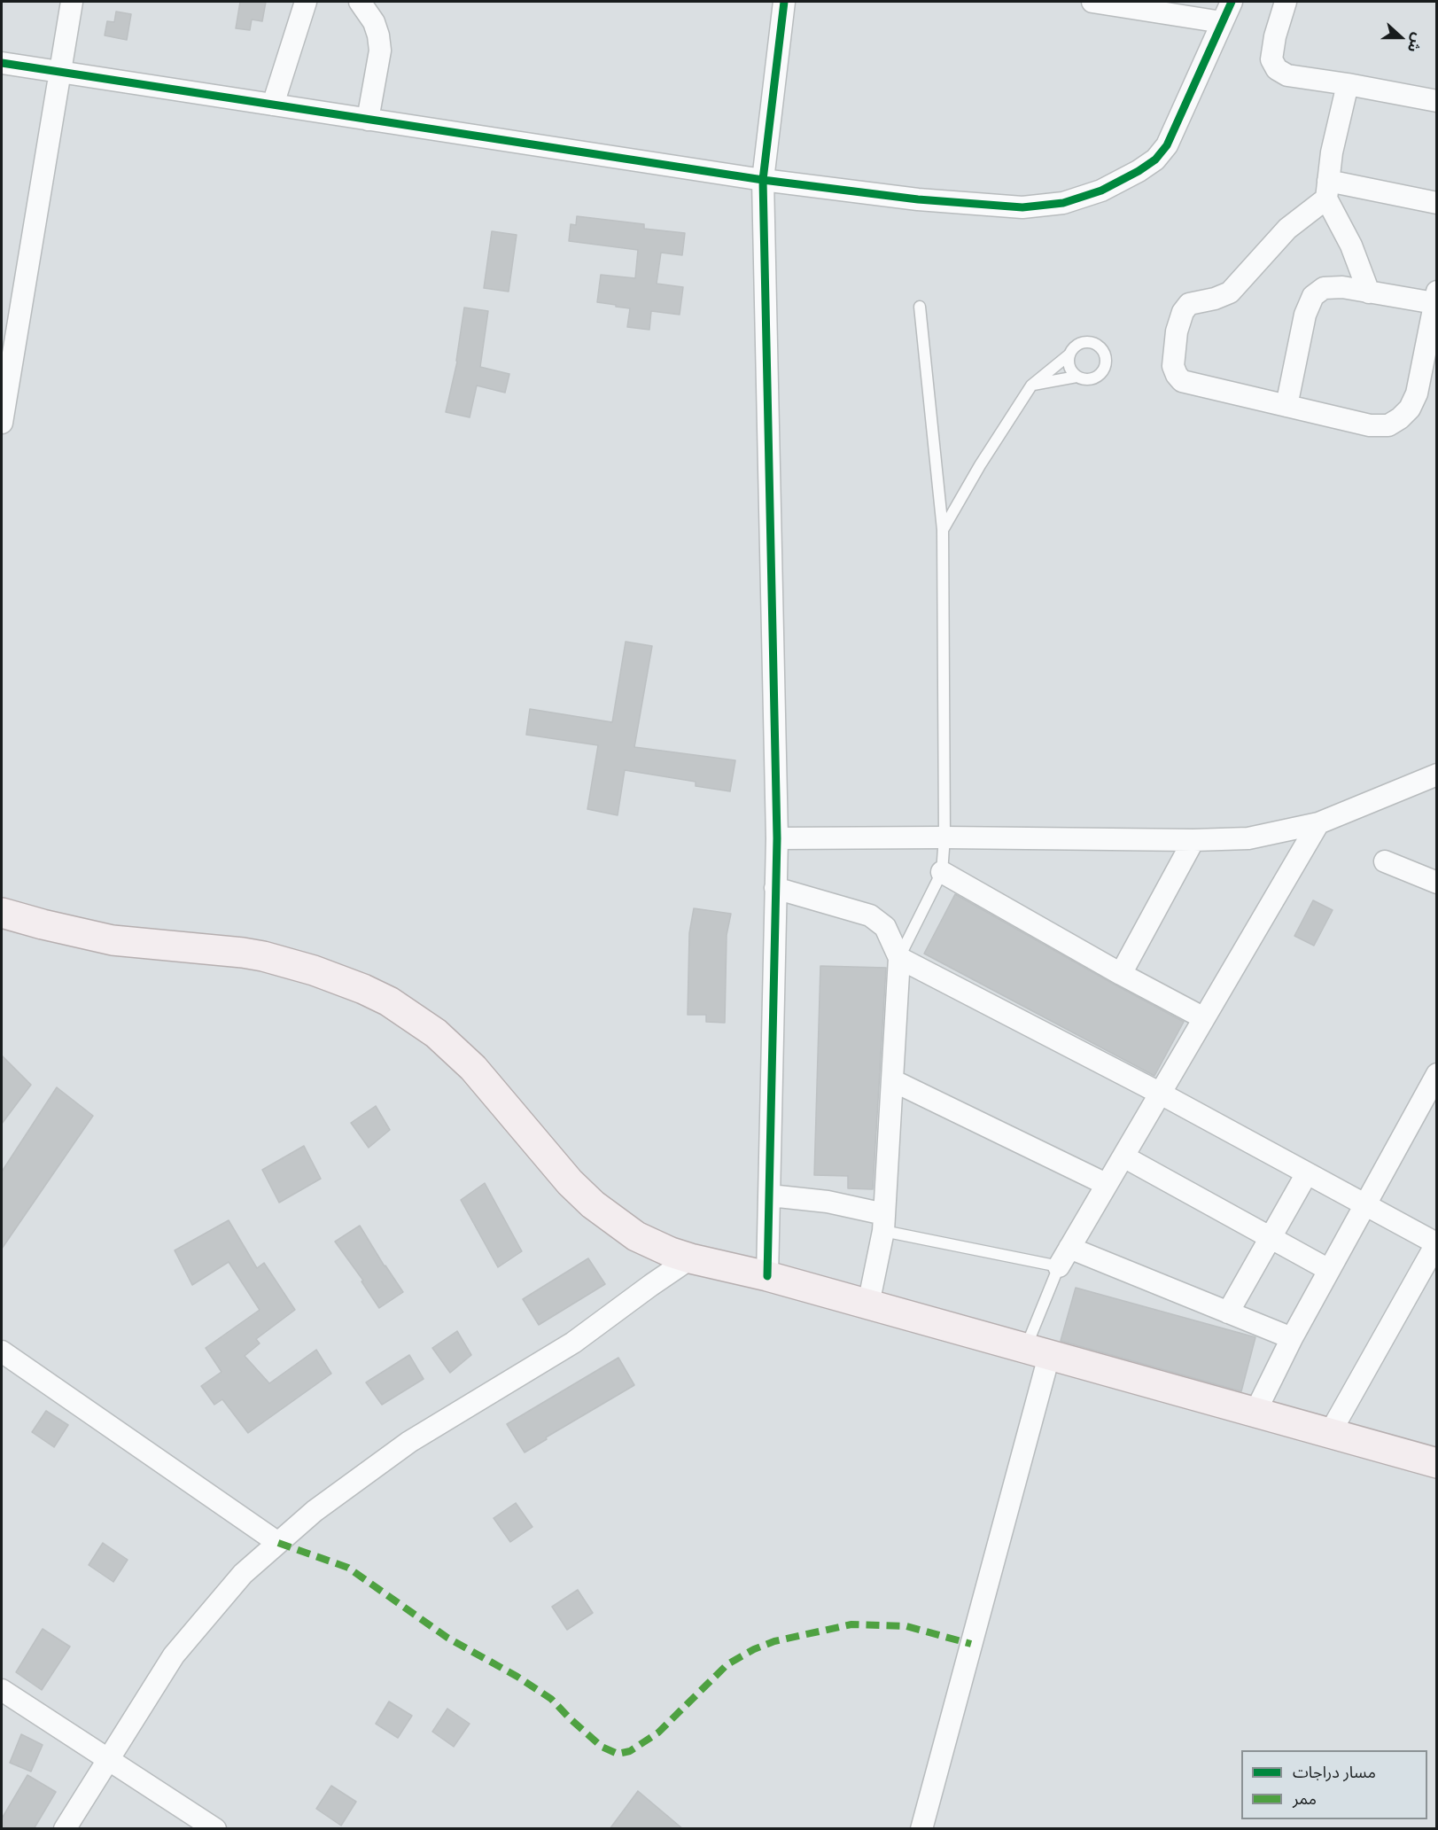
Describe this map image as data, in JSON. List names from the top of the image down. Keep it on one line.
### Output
{"legend":["مسار دراجات","ممر"],"north":"right"}
